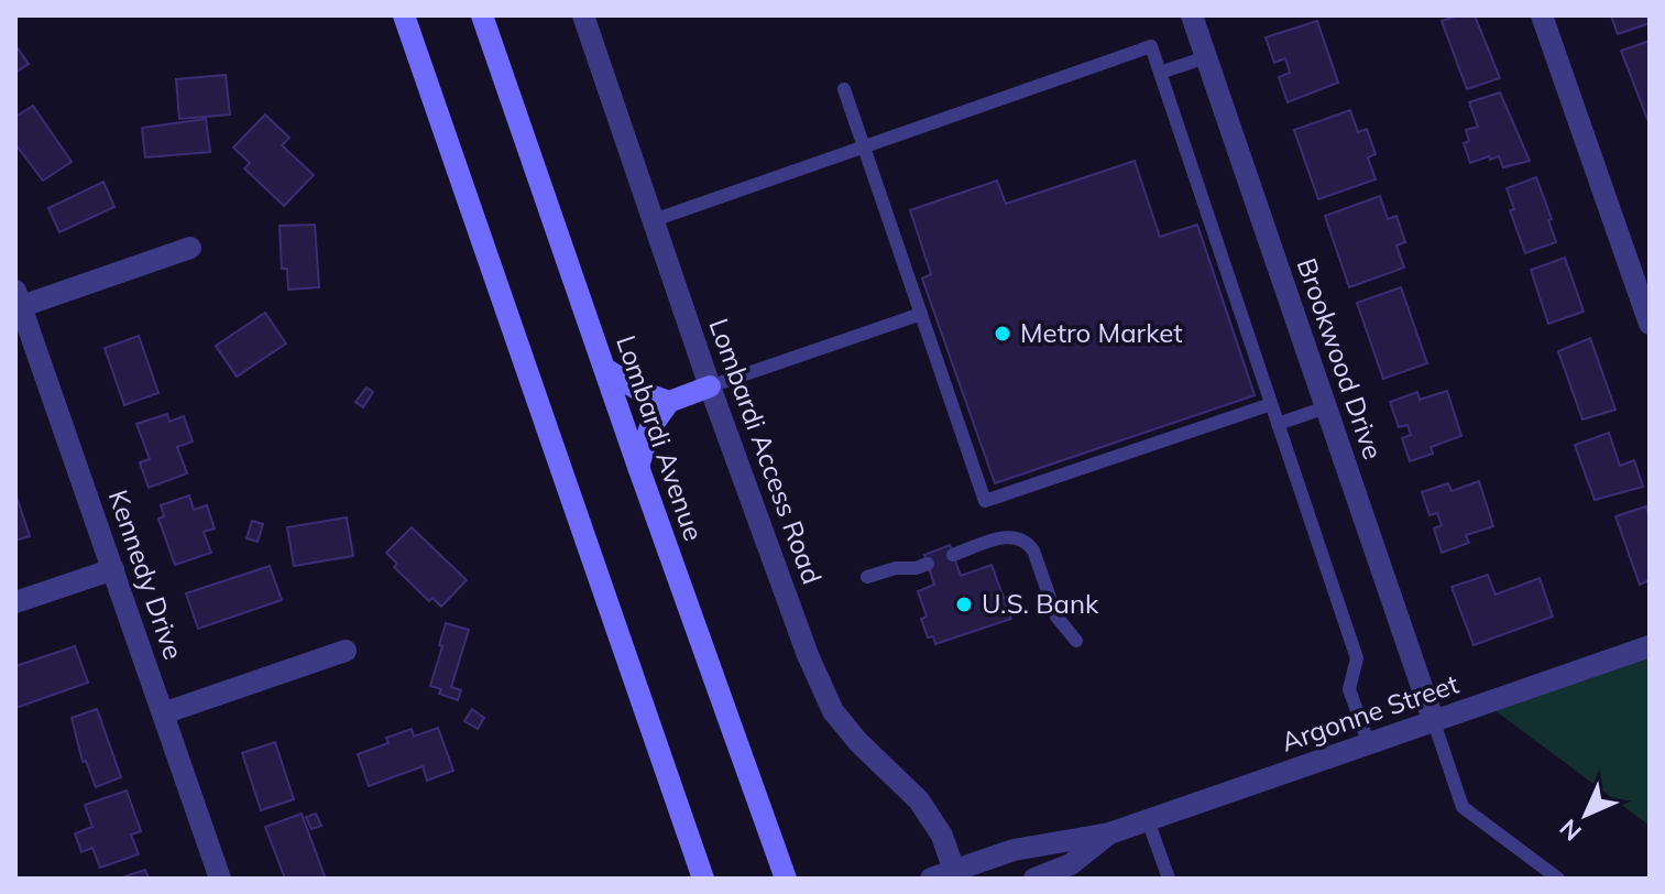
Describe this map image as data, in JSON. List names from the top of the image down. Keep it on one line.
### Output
{"streets":{"main road":["Lombardi Avenue"],"street":["Brookwood Drive","Lombardi Access Road","Kennedy Drive","Argonne Street"]},"crossings":[["Brookwood Drive","Argonne Street"],["Lombardi Access Road","Argonne Street"]],"places":["Metro Market","U.S. Bank"],"north":"bottom left"}
